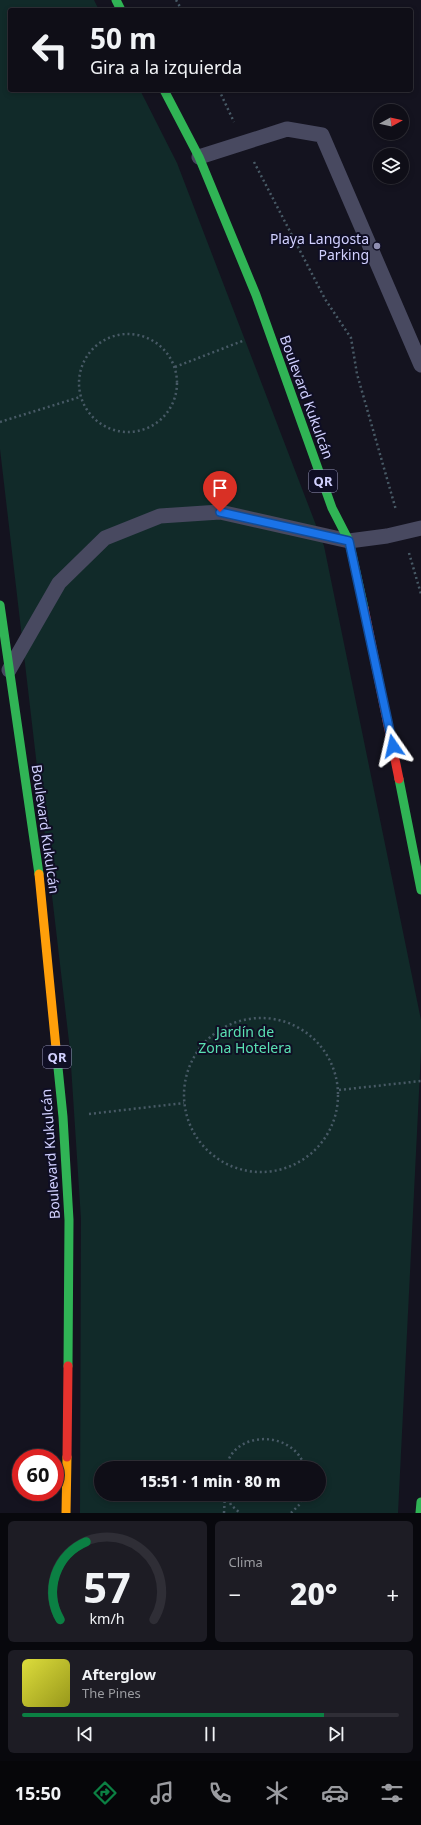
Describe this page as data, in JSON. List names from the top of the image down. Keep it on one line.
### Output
{"streets":{"main road":["Boulevard Kukulcán","QR"]},"parks":["Jardín de Zona Hotelera"],"places":["Playa Langosta Parking"],"north":"right","page":{"turn":["50 m","Gira a la izquierda"],"limit":"60","trip":"15:51 · 1 min · 80 m","tile":"Clima","heat":["−","20°","+"],"song":["Afterglow","The Pines"],"tabs":"15:50","gauge":["57","km/h"]}}
